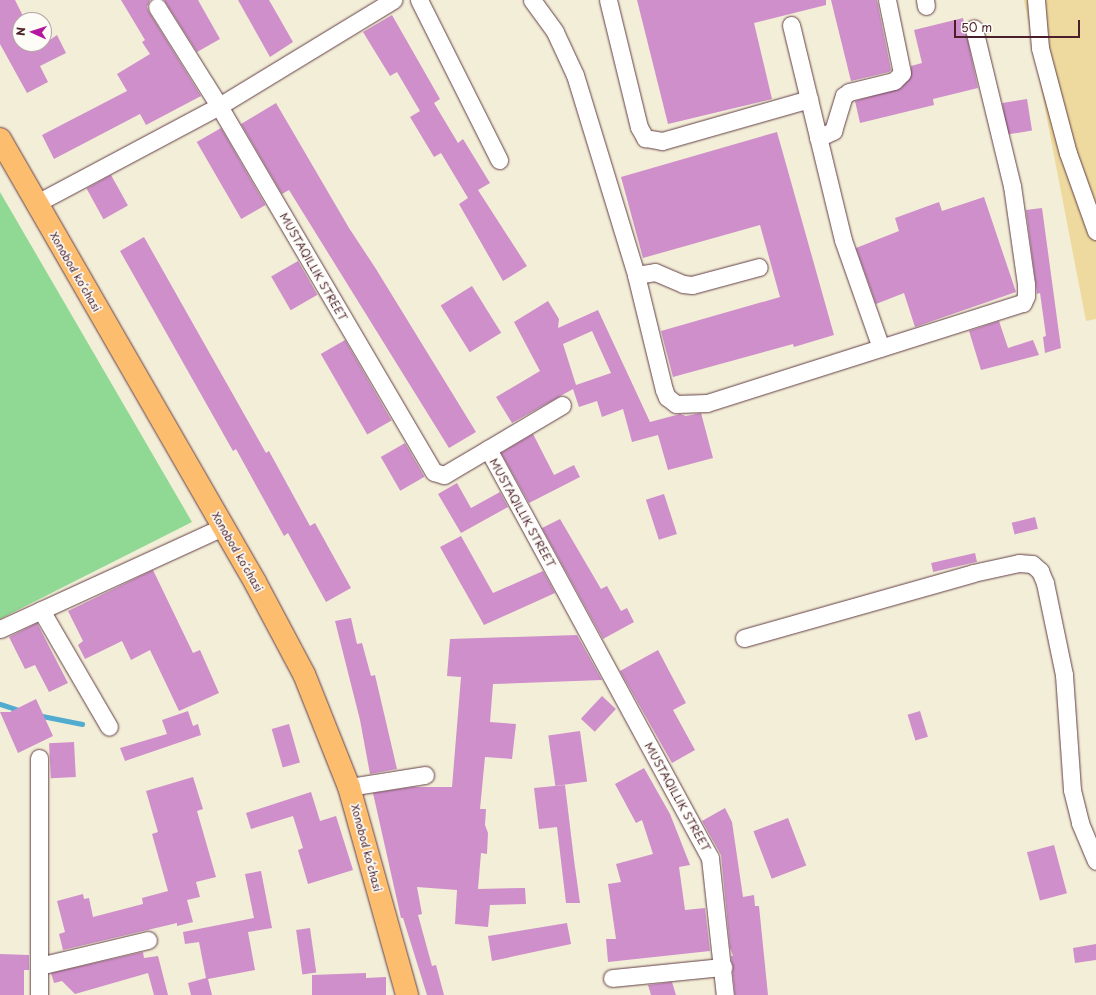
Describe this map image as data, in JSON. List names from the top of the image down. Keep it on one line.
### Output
{"streets":{"main road":["Xonobod koʻchasi"],"street":["MUSTAQILLIK STREET"]},"scale_bar":"50 m","north":"left"}
